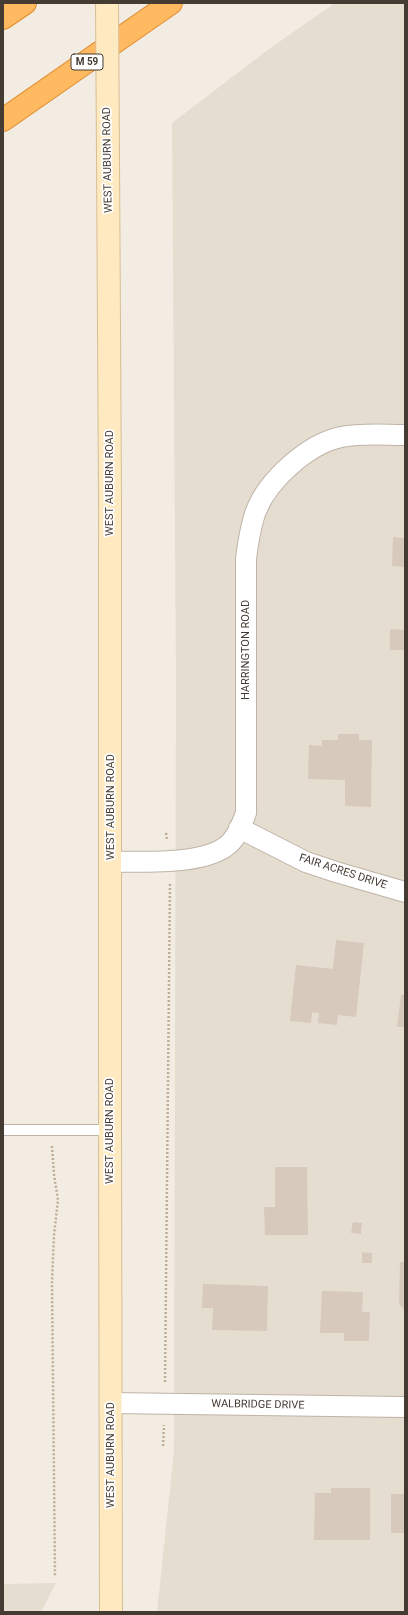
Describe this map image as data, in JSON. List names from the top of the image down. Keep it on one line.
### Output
{"streets":{"highway":["M 59"],"main road":["WEST AUBURN ROAD"],"street":["HARRINGTON ROAD","FAIR ACRES DRIVE","WALBRIDGE DRIVE"]},"crossings":[["WEST AUBURN ROAD","HARRINGTON ROAD"],["WEST AUBURN ROAD","WALBRIDGE DRIVE"],["HARRINGTON ROAD","FAIR ACRES DRIVE"]]}
